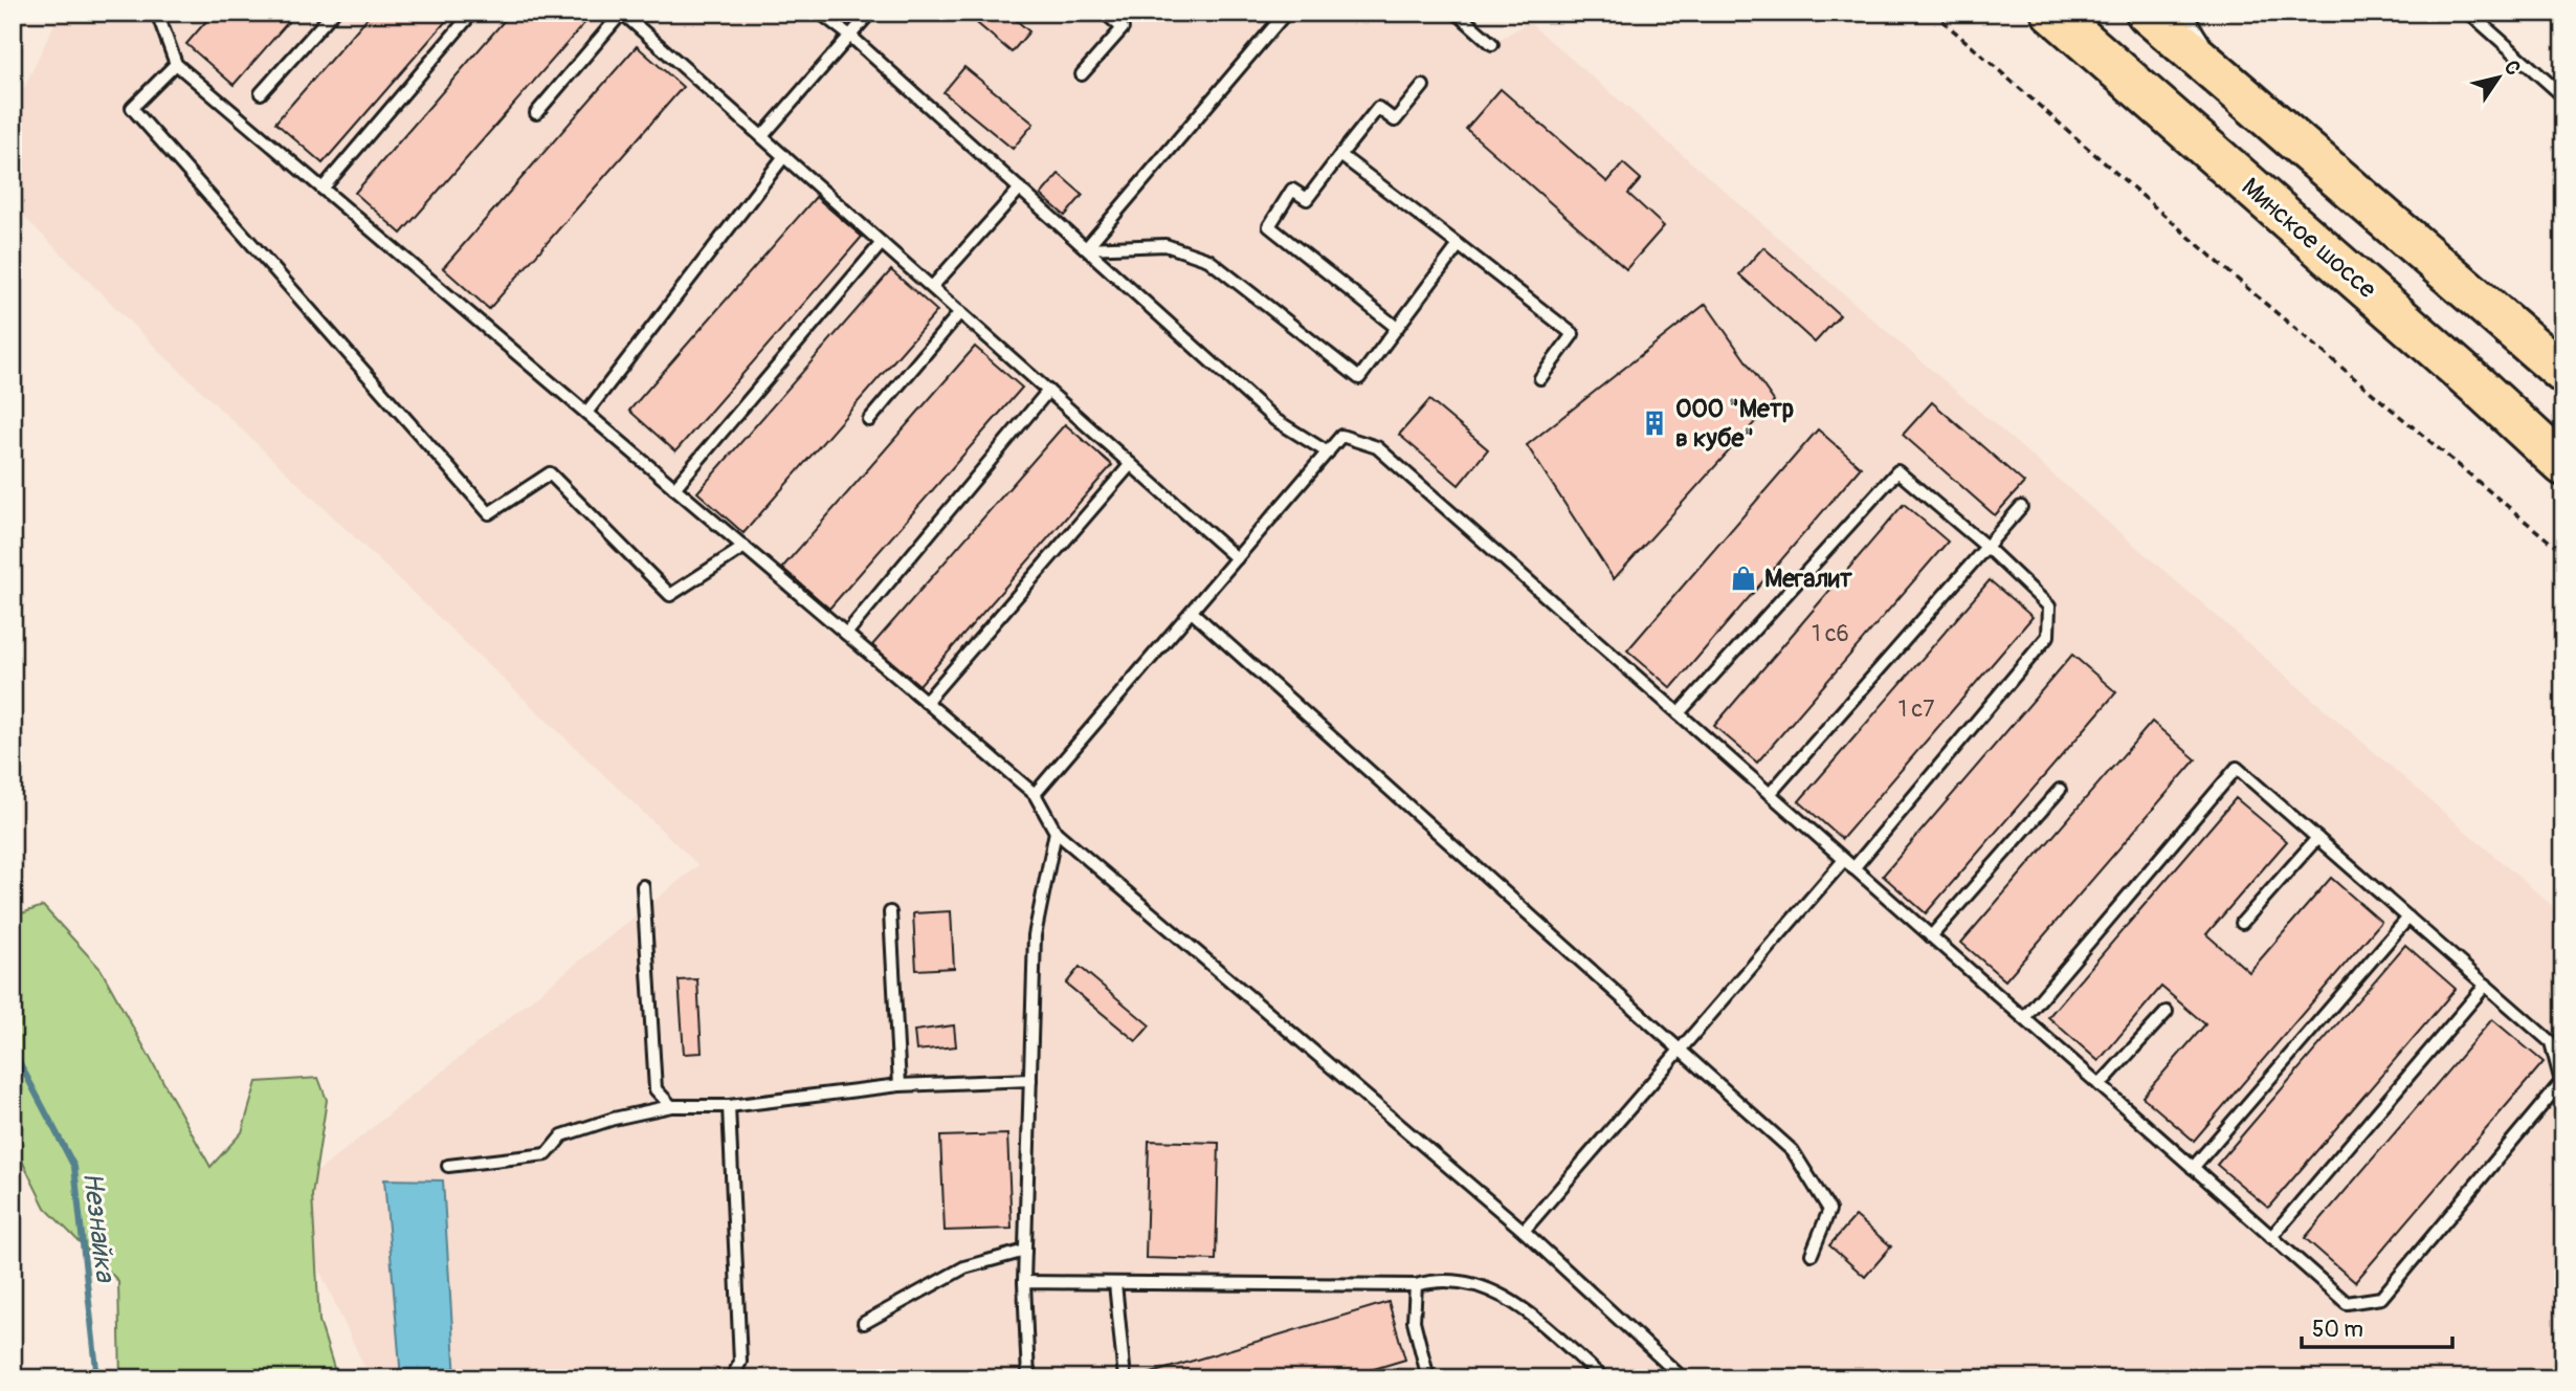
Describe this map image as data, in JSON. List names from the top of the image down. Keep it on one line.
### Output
{"streets":{"highway":["Минское шоссе"]},"water":["Незнайка"],"places":{"building":["ООО \"Метр в кубе\""],"shop":["Мегалит"]},"house_numbers":["1 с6","1 с7"],"scale_bar":"50 m","north":"top right"}
